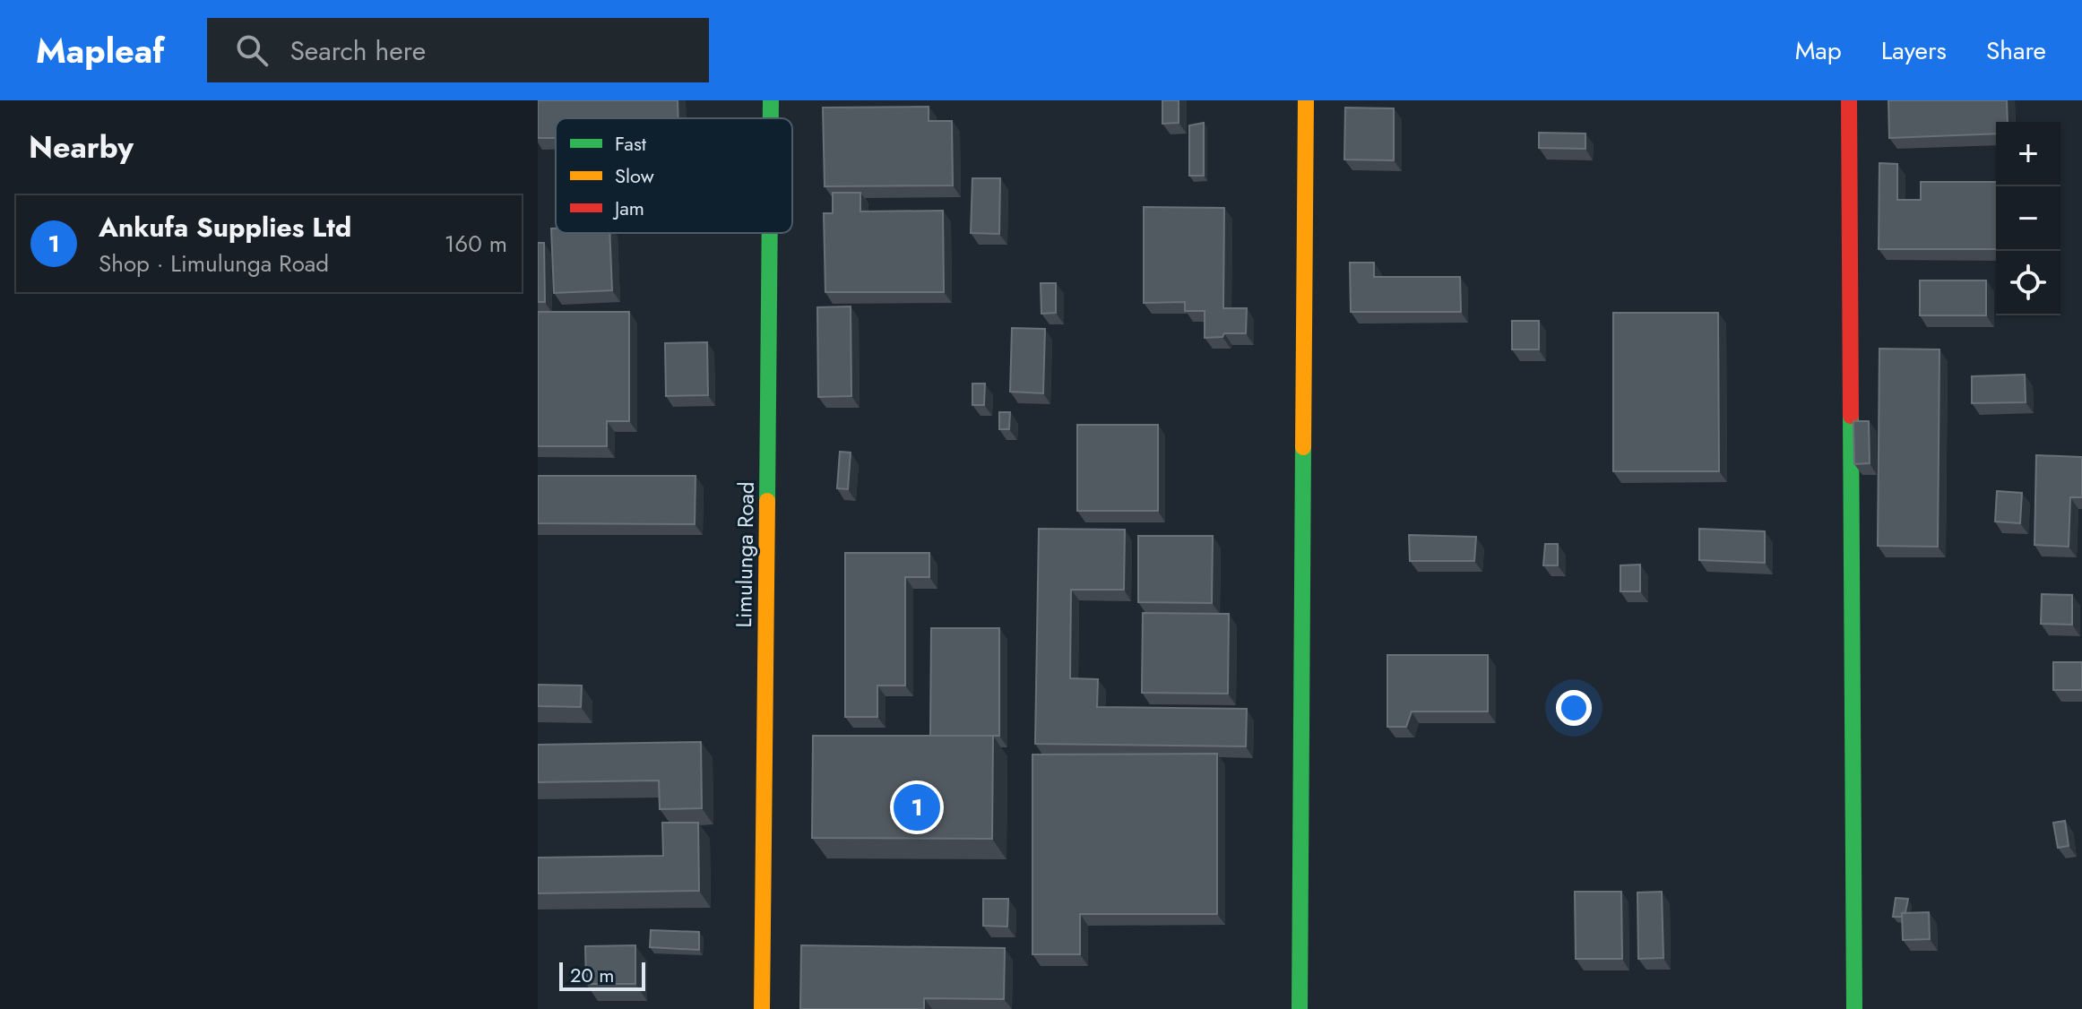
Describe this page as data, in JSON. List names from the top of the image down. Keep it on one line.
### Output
{"streets":{"street":["Limulunga Road"]},"legend":["Fast","Slow","Jam"],"scale_bar":"20 m","page":{"header":"Mapleaf","search":"Search here","nav":["Map","Layers","Share"],"heading":"Nearby","map_buttons":["+","−"],"list":[{"mark":"1","name":"Ankufa Supplies Ltd","note":"Shop · Limulunga Road","value":"160 m"}],"pins":"1","scale":"20 m"}}
